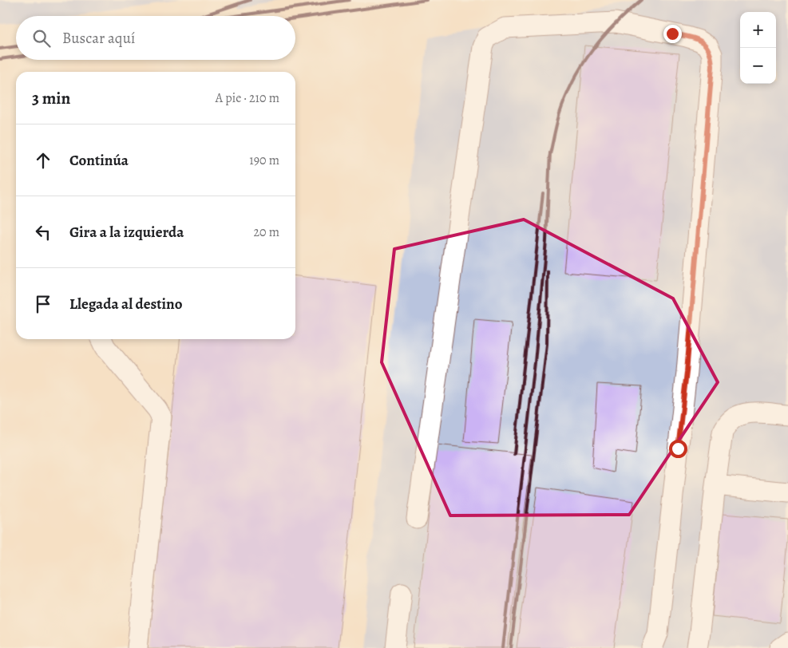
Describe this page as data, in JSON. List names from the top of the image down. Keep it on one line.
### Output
{"page":{"map_buttons":["+","−"],"search":"Buscar aquí","heading":["3 min","A pie · 210 m"],"list":[["Continúa","190 m"],["Gira a la izquierda","20 m"],"Llegada al destino"]}}
